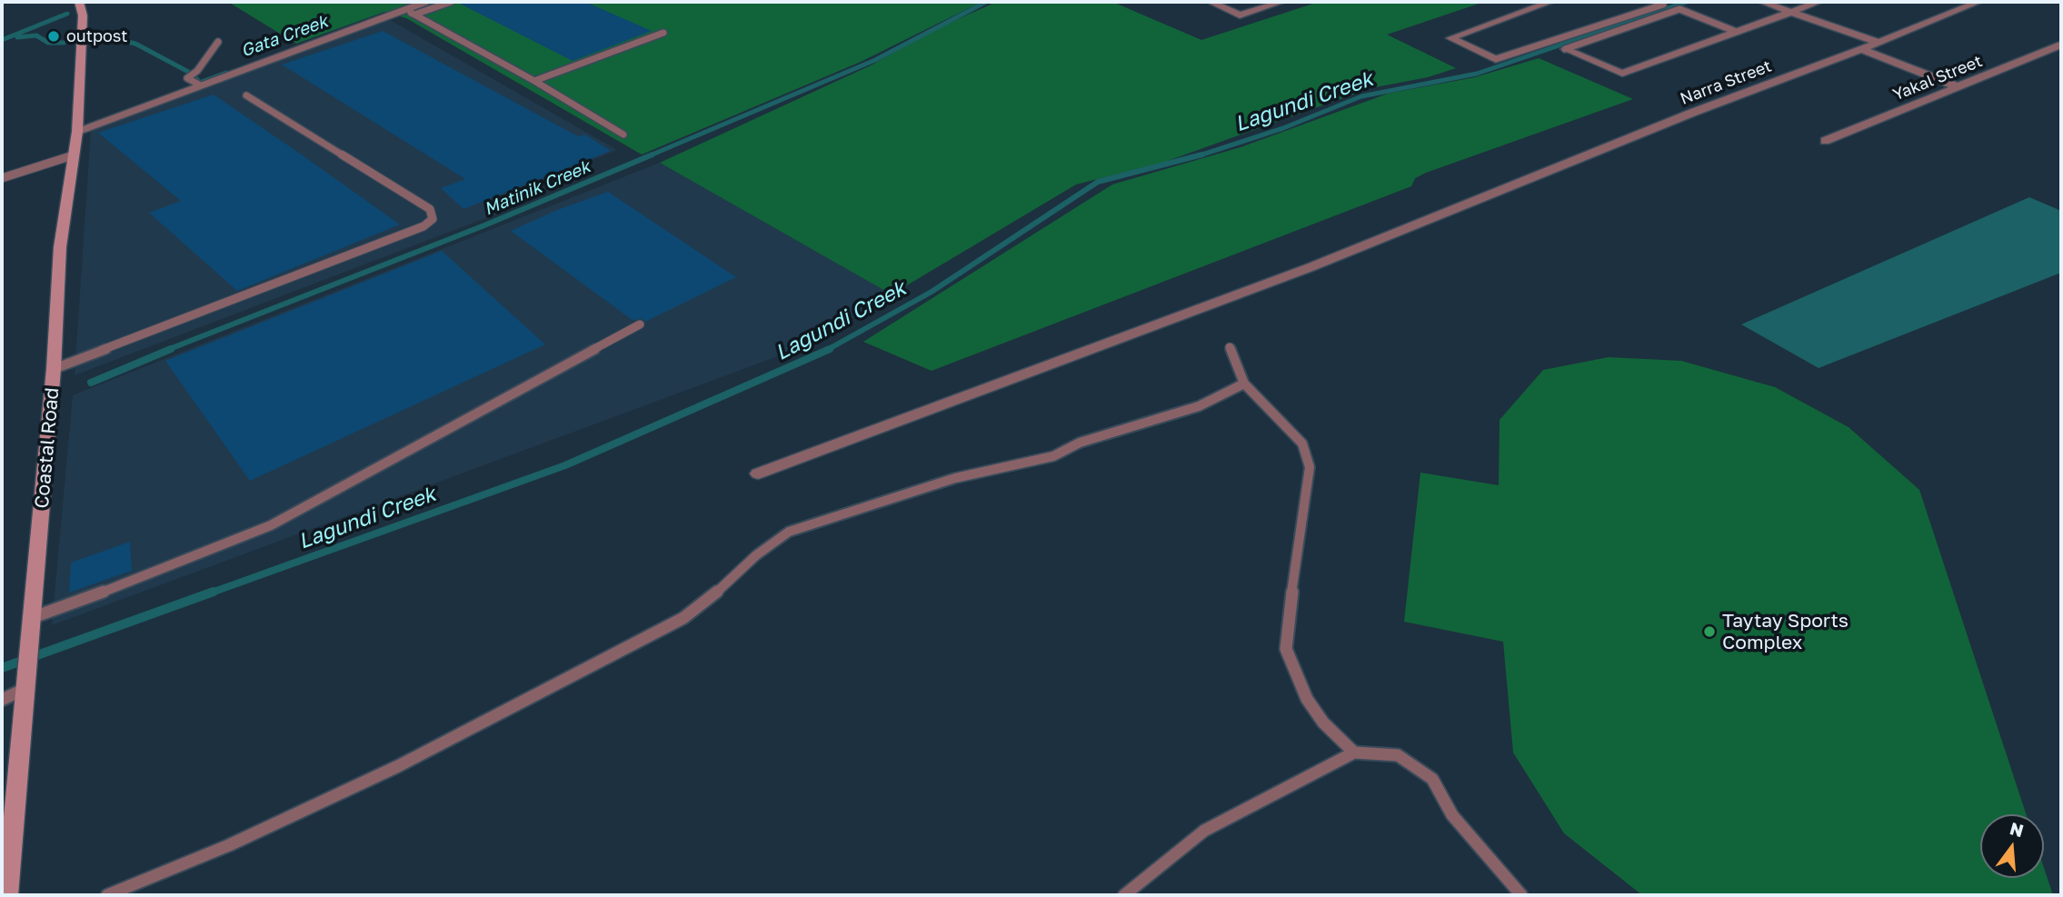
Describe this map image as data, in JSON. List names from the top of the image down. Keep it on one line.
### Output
{"streets":{"main road":["Coastal Road"],"street":["Yakal Street","Narra Street"]},"water":["Gata Creek","Lagundi Creek","Matinik Creek"],"places":["outpost","Taytay Sports Complex"],"north":"top"}
